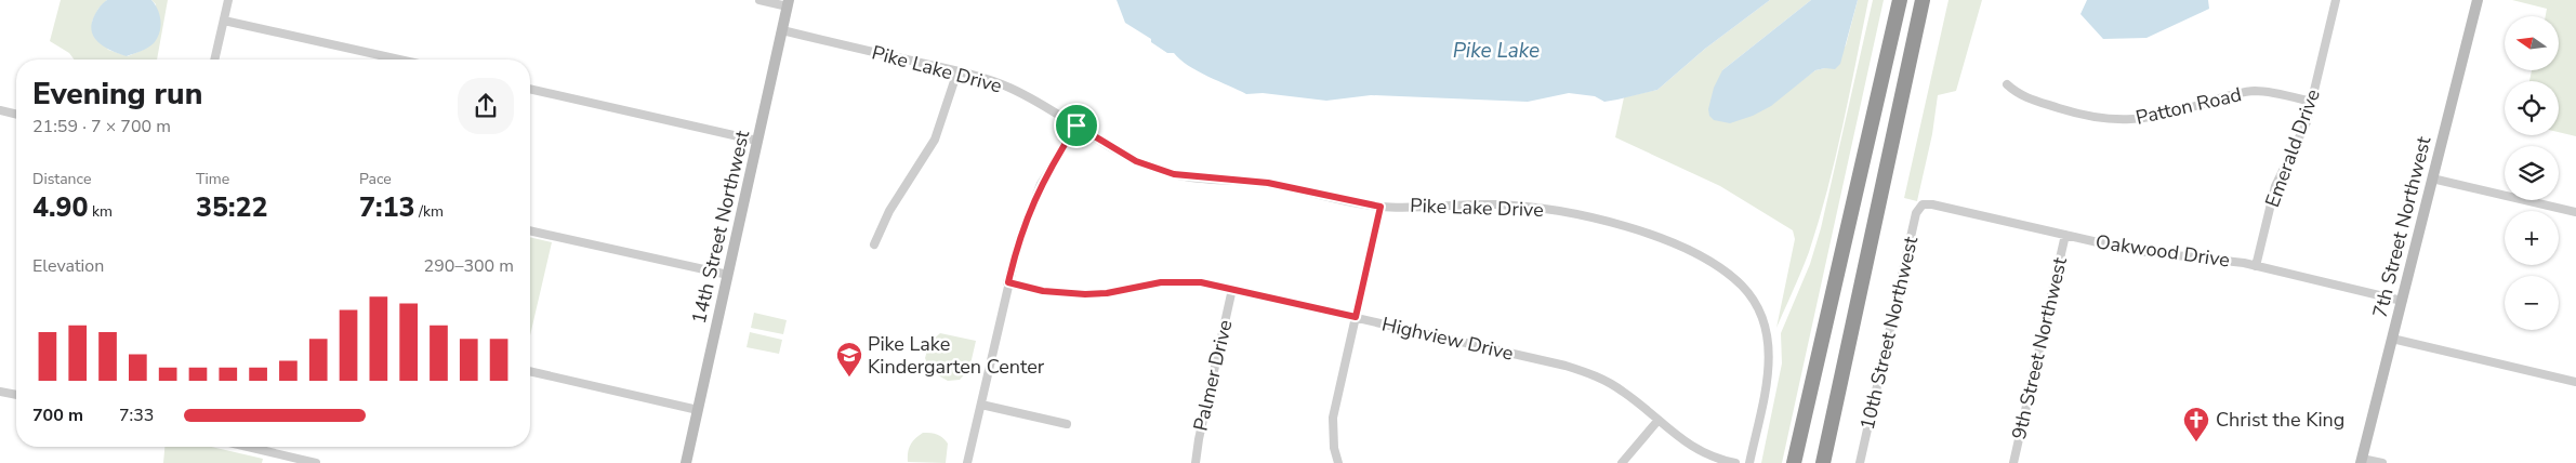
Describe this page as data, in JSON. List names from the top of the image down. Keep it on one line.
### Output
{"streets":{"street":["Pike Lake Drive","Patton Road","Emerald Drive","14th Street Northwest","7th Street Northwest","Oakwood Drive","10th Street Northwest","Highview Drive","9th Street Northwest","Palmer Drive"]},"crossings":[["Pike Lake Drive","14th Street Northwest"],["Patton Road","Emerald Drive"],["Emerald Drive","Oakwood Drive"],["7th Street Northwest","Oakwood Drive"],["Oakwood Drive","10th Street Northwest"],["Oakwood Drive","9th Street Northwest"],["Highview Drive","Palmer Drive"]],"water":["Pike Lake"],"places":{"school or university":["Pike Lake Kindergarten Center"],"church":["Christ the King"]},"north":"left","page":{"map_buttons":["+","−"],"heading":["Evening run","21:59 · 7 × 700 m"],"stats":[["Distance","4.90 km"],["Time","35:22"],["Pace","7:13 /km"]],"chart":["Elevation","290–300 m"],"list":[{"name":"700 m","note":"7:33"}]}}
